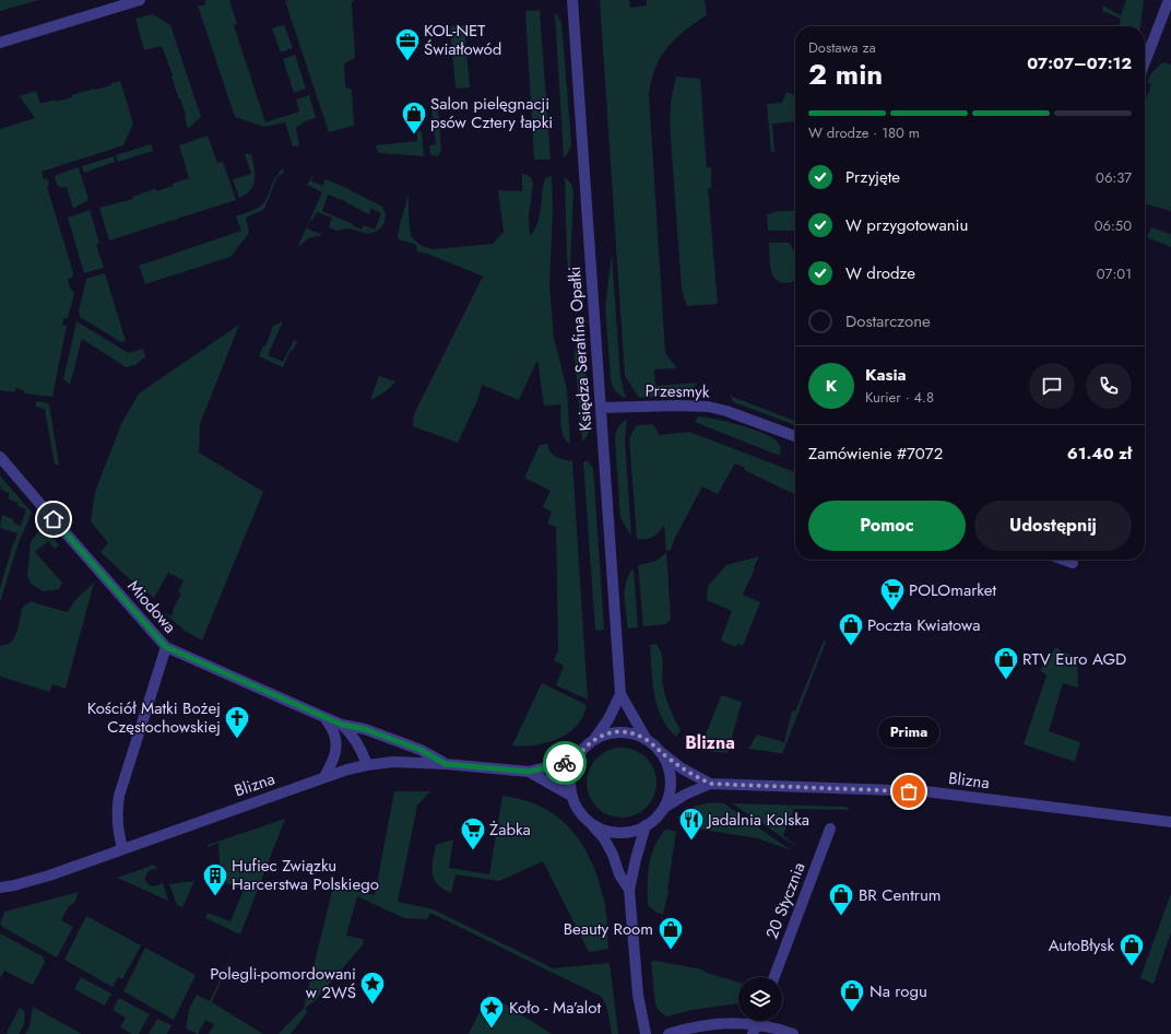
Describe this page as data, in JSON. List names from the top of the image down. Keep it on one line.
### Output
{"streets":{"street":["Księdza Serafina Opałki","Przesmyk","Miodowa","Blizna","20 Stycznia"]},"crossings":[["Księdza Serafina Opałki","Przesmyk"],["Księdza Serafina Opałki","Blizna"],["Miodowa","Blizna"]],"districts":["Blizna"],"places":{"office":["KOL-NET Światłowód"],"shop":["Salon pielęgnacji psów Cztery łapki","Poczta Kwiatowa","RTV Euro AGD","BR Centrum","Beauty Room","AutoBłysk","Na rogu"],"supermarket":["POLOmarket","Żabka"],"church":["Kościół Matki Bożej Częstochowskiej"],"other":["Prima"],"restaurant":["Jadalnia Kolska"],"building":["Hufiec Związku Harcerstwa Polskiego"],"place":["Polegli-pomordowani w 2WŚ","Koło - Ma’alot"]},"page":{"heading":["2 min","Dostawa za","07:07–07:12"],"panel":["Kasia","Kurier · 4.8","Zamówienie #7072","61.40 zł"],"bar":"W drodze · 180 m","list":[["Przyjęte","06:37"],["W przygotowaniu","06:50"],["W drodze","07:01"],"Dostarczone"],"round":"K","buttons":["Pomoc","Udostępnij"],"bubble":"Prima"}}
